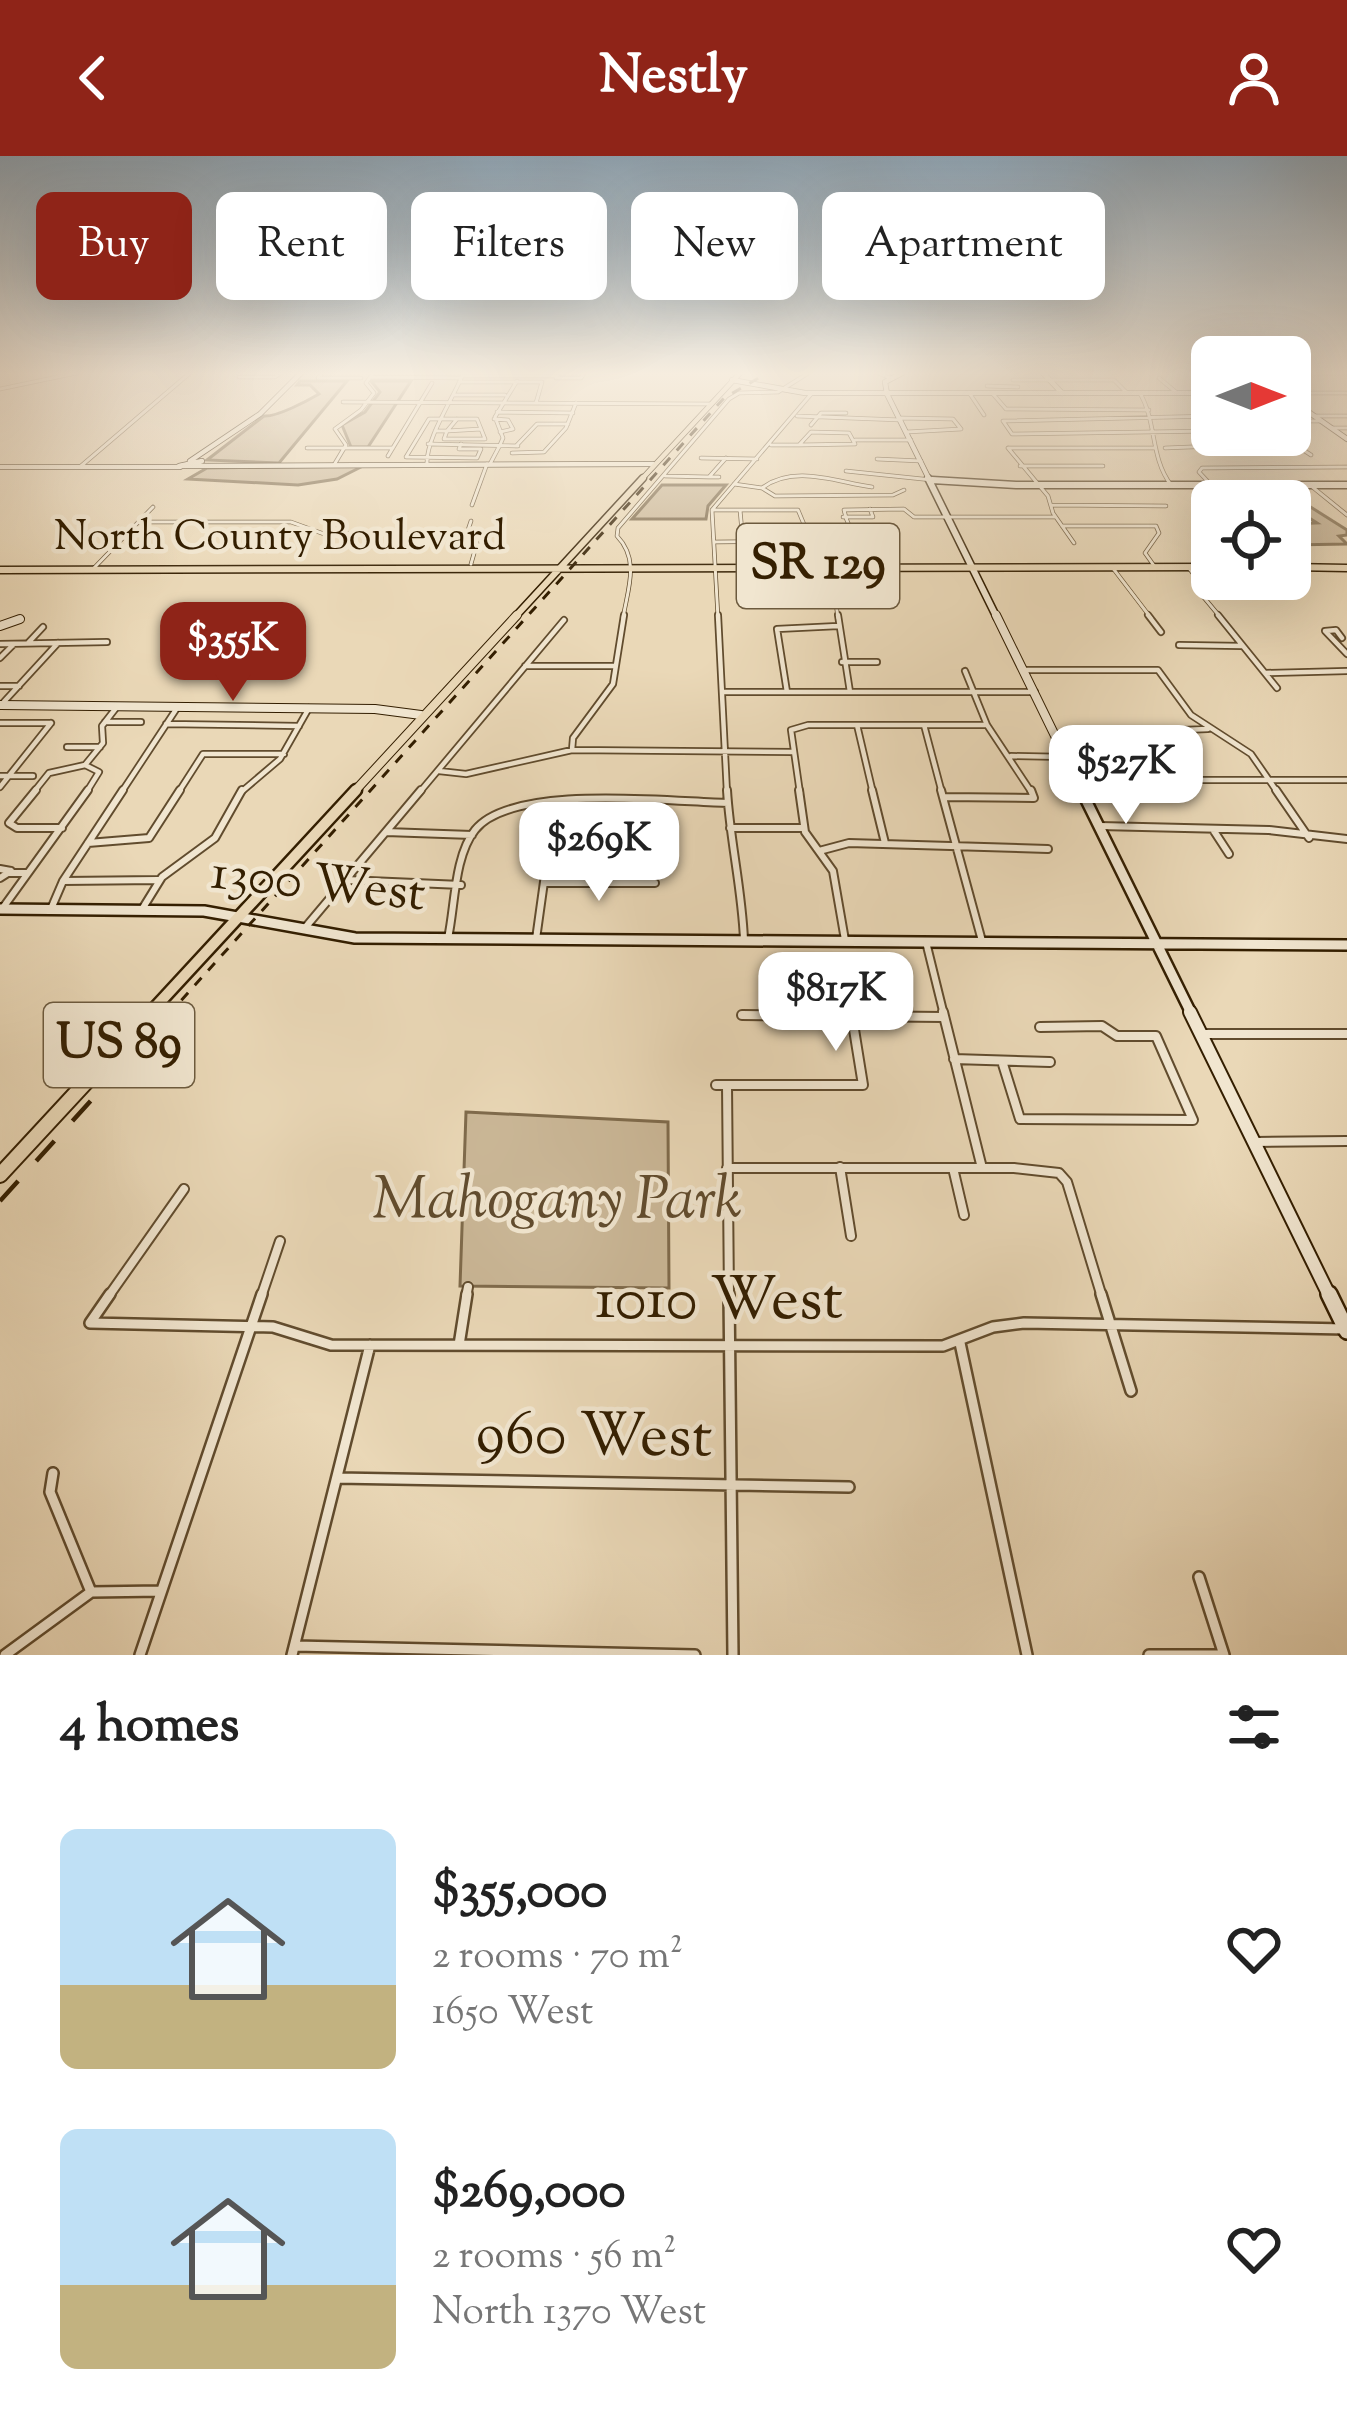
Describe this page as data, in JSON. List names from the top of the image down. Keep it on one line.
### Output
{"streets":{"main road":["North County Boulevard","SR 129","US 89"],"street":["1300 West","1010 West","960 West"]},"crossings":[["North County Boulevard","US 89"],["1300 West","US 89"]],"parks":["Mahogany Park"],"north":"right","page":{"header":"Nestly","chip":["Buy","Rent","Filters","New","Apartment"],"price":["$355K","$527K","$269K","$817K"],"heading":"4 homes","list":[{"name":"$355,000","note":"2 rooms · 70 m² · 1650 West"},{"name":"$269,000","note":"2 rooms · 56 m² · North 1370 West"}]}}
